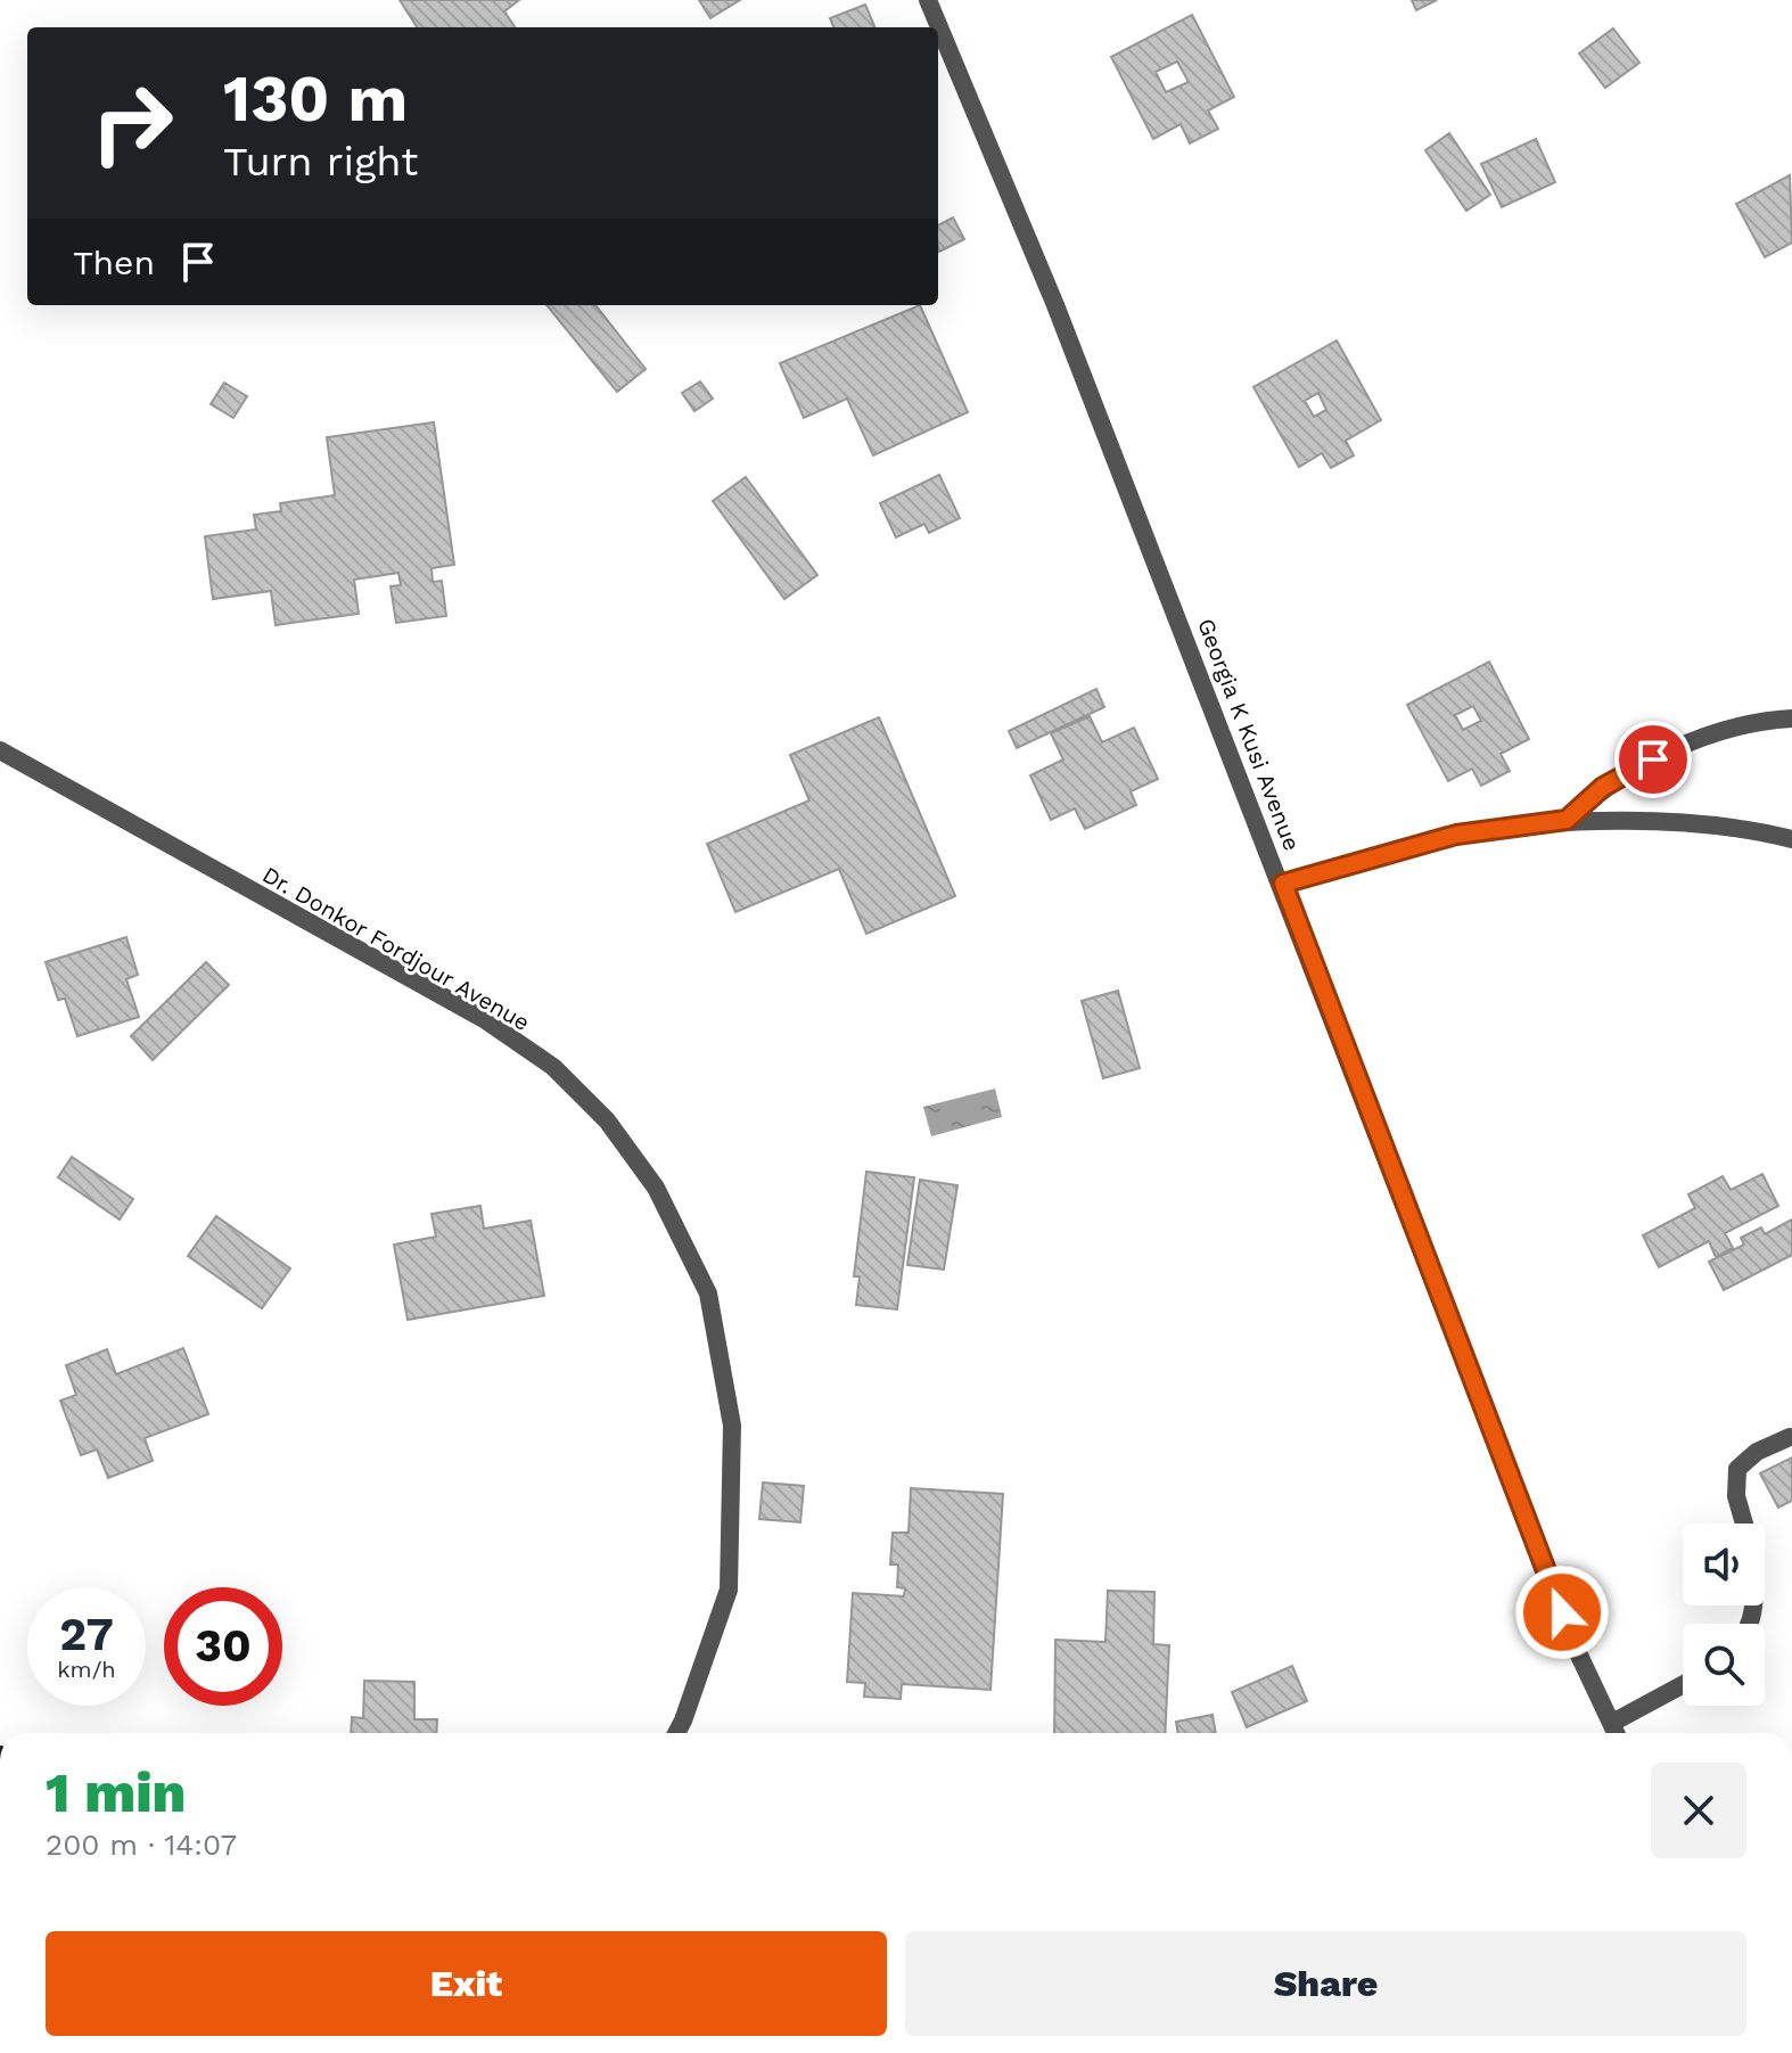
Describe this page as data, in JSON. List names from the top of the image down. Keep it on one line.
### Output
{"streets":{"street":["Georgia K Kusi Avenue","Dr. Donkor Fordjour Avenue"]},"page":{"turn":["130 m","Turn right"],"then":"Then","speed":"27 km/h","limit":"30","heading":["1 min","200 m · 14:07"],"buttons":["Exit","Share"]}}
